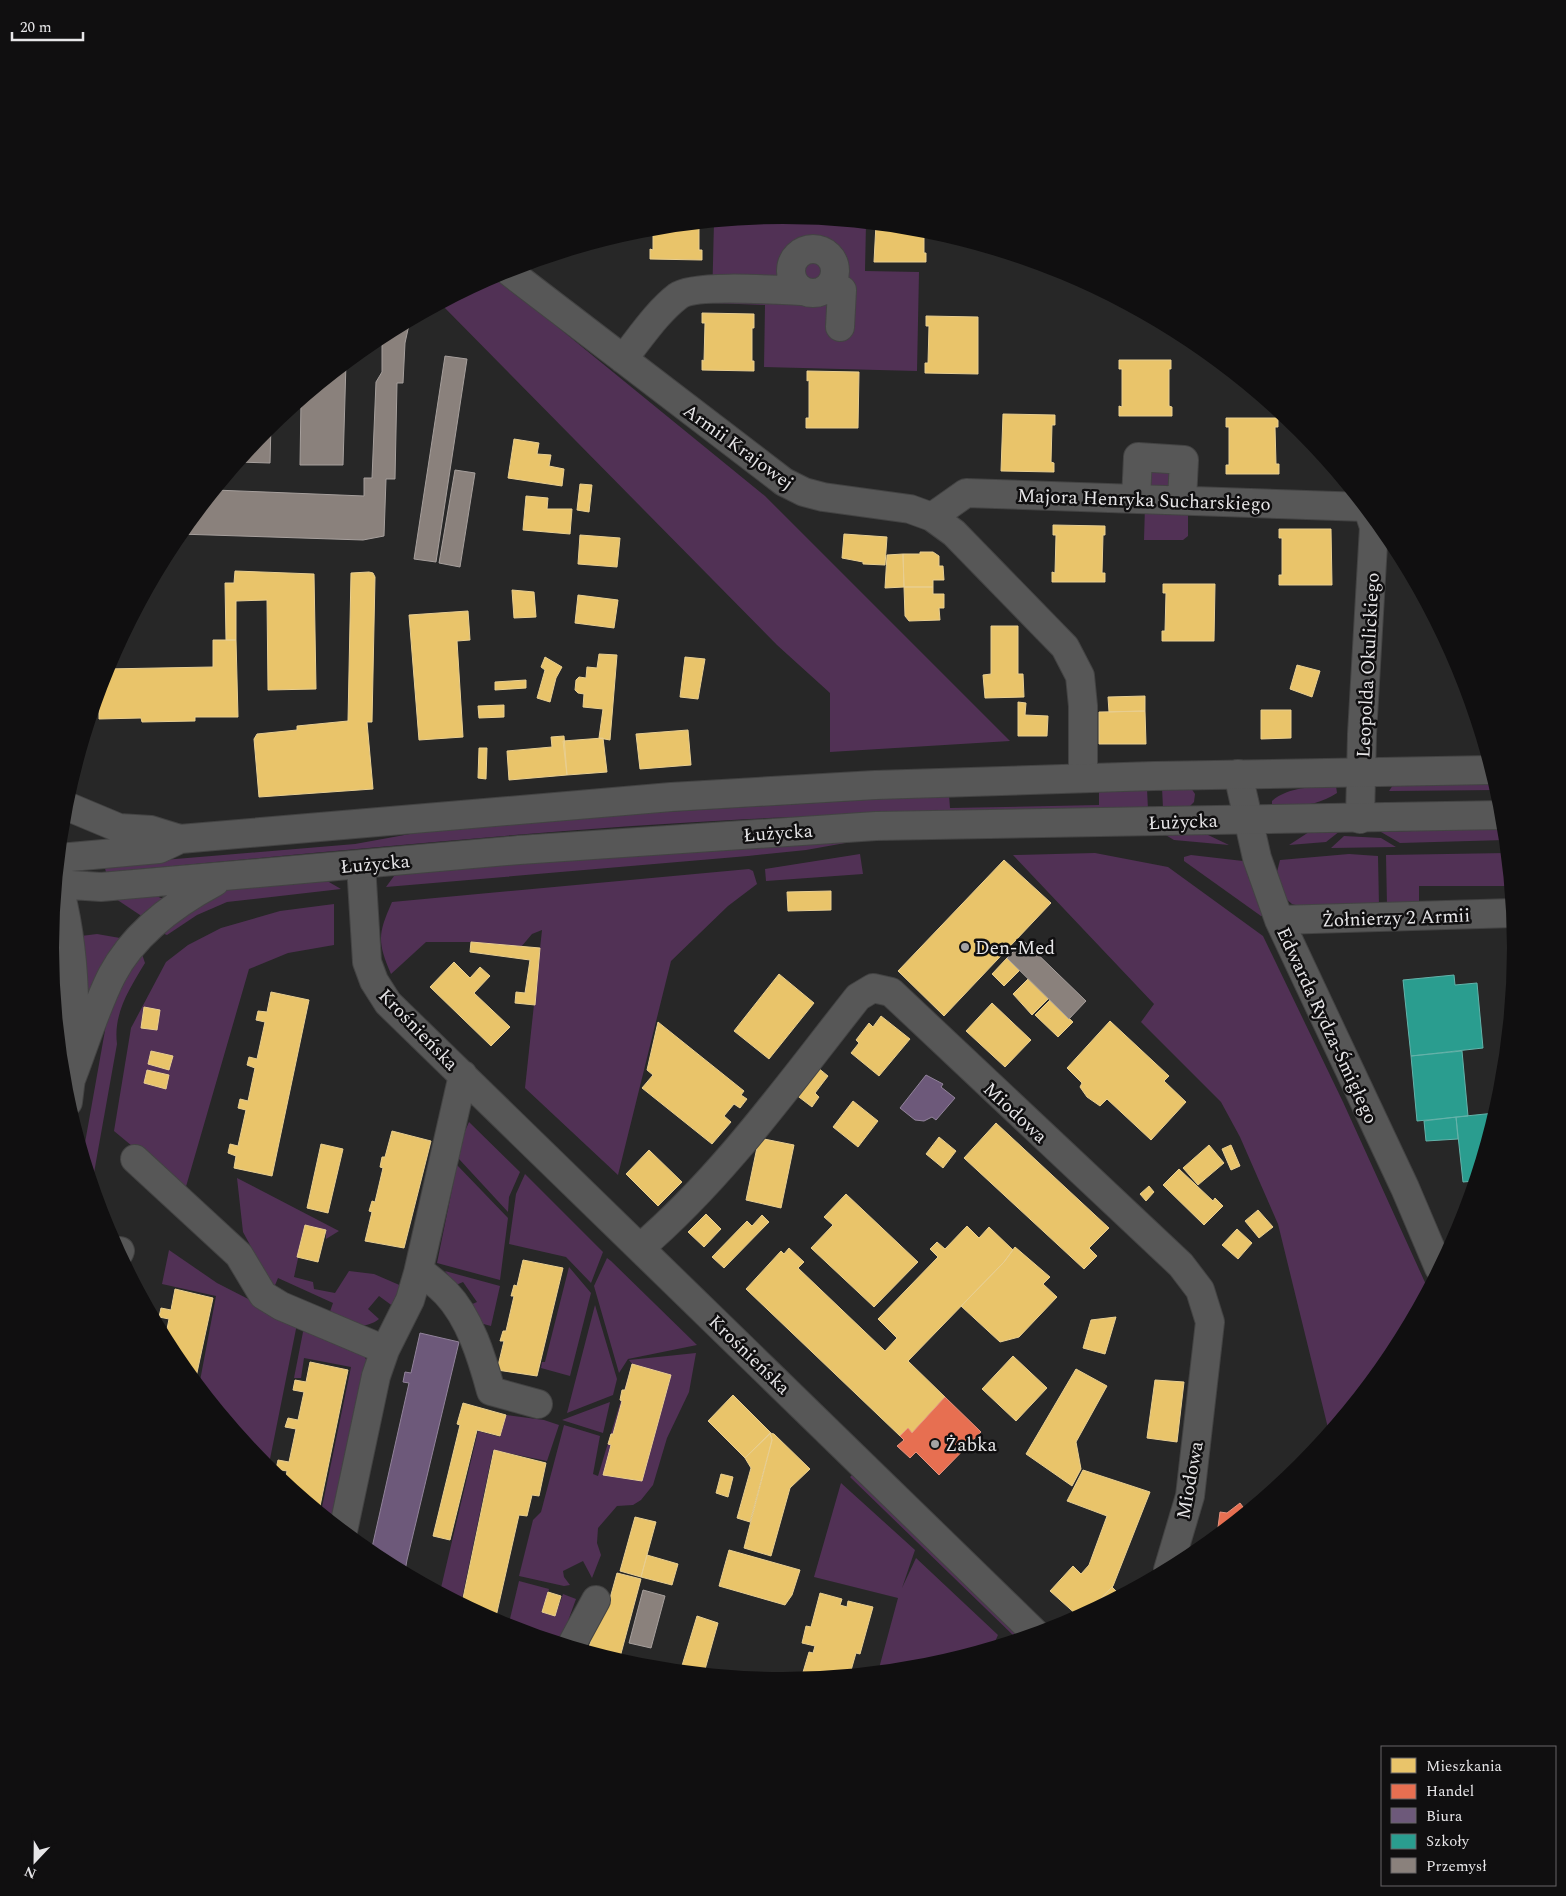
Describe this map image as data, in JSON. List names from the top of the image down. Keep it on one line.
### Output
{"streets":{"street":["Armii Krajowej","Majora Henryka Sucharskiego","Leopolda Okulickiego","Łużycka","Żołnierzy 2 Armii","Edwarda Rydza-Śmigłego","Krośnieńska","Miodowa"]},"crossings":[["Armii Krajowej","Majora Henryka Sucharskiego"],["Leopolda Okulickiego","Łużycka"],["Łużycka","Edwarda Rydza-Śmigłego"],["Łużycka","Krośnieńska"],["Żołnierzy 2 Armii","Edwarda Rydza-Śmigłego"],["Krośnieńska","Miodowa"]],"places":["Den-Med","Żabka"],"legend":["Mieszkania","Handel","Biura","Szkoły","Przemysł"],"scale_bar":"20 m","north":"bottom"}
